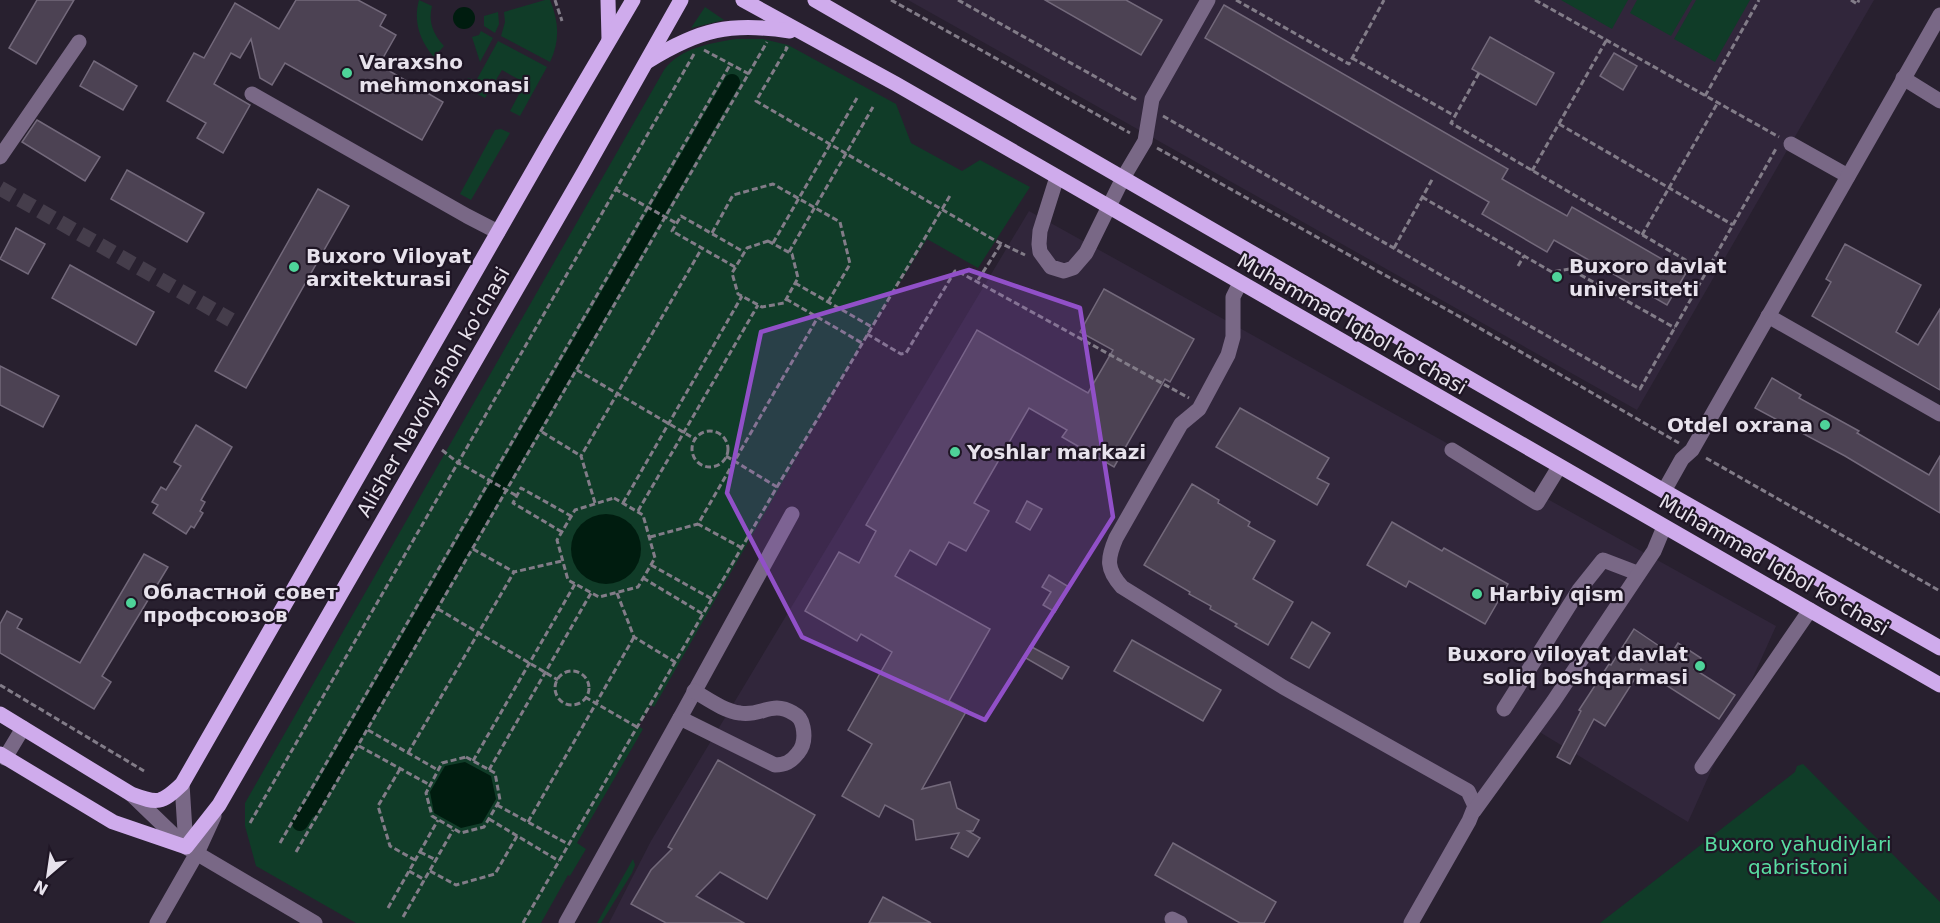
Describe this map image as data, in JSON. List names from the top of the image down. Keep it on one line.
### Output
{"streets":{"main road":["Muhammad Iqbol ko'chasi","Alisher Navoiy shoh ko'chasi"]},"parks":["Buxoro yahudiylari qabristoni"],"places":["Varaxsho mehmonxonasi","Buxoro Viloyat arxitekturasi","Buxoro davlat universiteti","Otdel oxrana","Yoshlar markazi","Harbiy qism","Областной совет профсоюзов","Buxoro viloyat davlat soliq boshqarmasi"],"north":"bottom left"}
